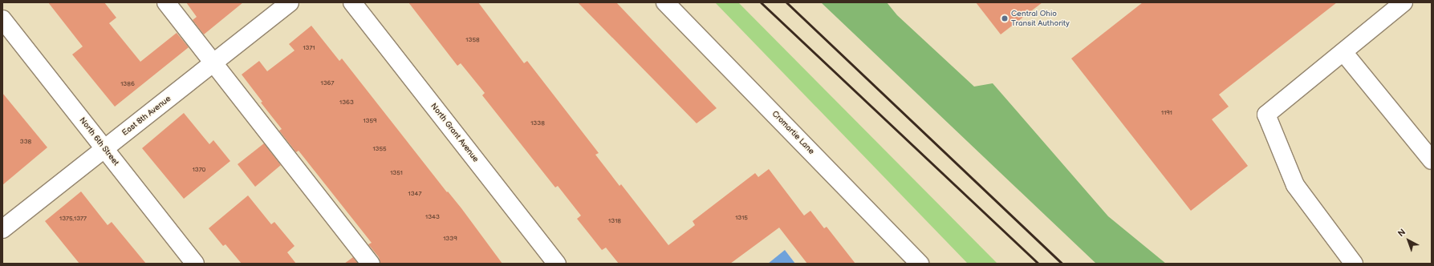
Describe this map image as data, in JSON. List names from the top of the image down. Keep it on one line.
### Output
{"streets":{"street":["East 8th Avenue","North Grant Avenue","Cromartie Lane","North 6th Street"]},"crossings":[["East 8th Avenue","North 6th Street"]],"places":["Central Ohio Transit Authority"],"house_numbers":["1358","1371","1367","1386","1363","1191","1359","1338","338","1355","1370","1351","1347","1343","1315","1375,1377","1318","1339"],"north":"top left"}
